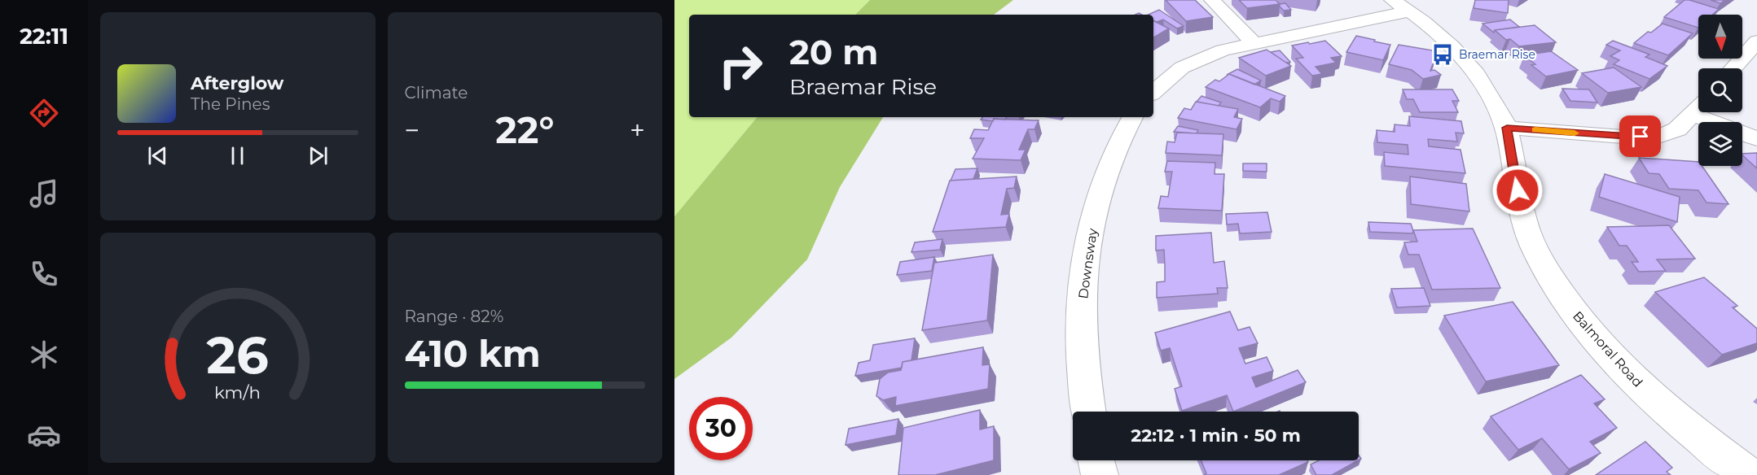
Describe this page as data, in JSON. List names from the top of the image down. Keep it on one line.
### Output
{"streets":{"street":["Downsway","Balmoral Road"]},"places":{"bus stop":["Braemar Rise"]},"north":"bottom","page":{"tabs":"22:11","tile":["Climate",["Range · 82%","410 km"]],"turn":["20 m","Braemar Rise"],"song":["Afterglow","The Pines"],"heat":["−","22°","+"],"limit":"30","trip":"22:12 · 1 min · 50 m","gauge":["26","km/h"]}}
